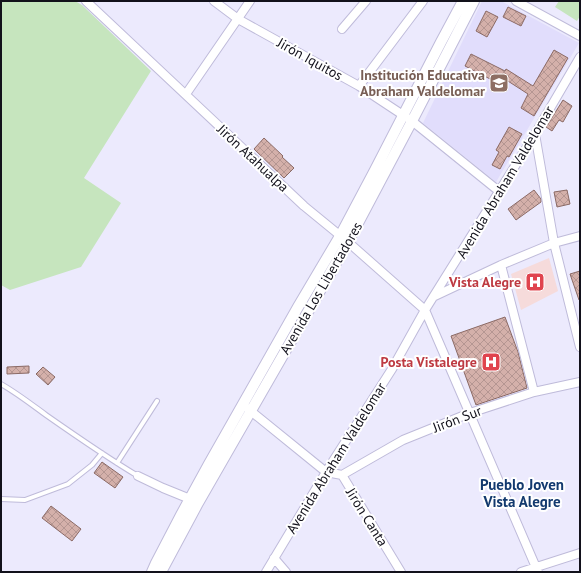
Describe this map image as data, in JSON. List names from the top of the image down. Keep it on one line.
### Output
{"streets":{"street":["Jirón Iquitos","Jirón Atahualpa","Avenida Abraham Valdelomar","Avenida Los Libertadores","Jirón Sur","Jirón Canta"]},"crossings":[["Jirón Iquitos","Avenida Abraham Valdelomar"],["Jirón Iquitos","Avenida Los Libertadores"],["Jirón Atahualpa","Avenida Abraham Valdelomar"],["Jirón Atahualpa","Avenida Los Libertadores"],["Avenida Abraham Valdelomar","Jirón Canta"],["Jirón Sur","Jirón Canta"]],"districts":["Pueblo Joven Vista Alegre"],"places":{"school or university":["Institución Educativa Abraham Valdelomar"],"hospital":["Vista Alegre","Posta Vistalegre"]}}
